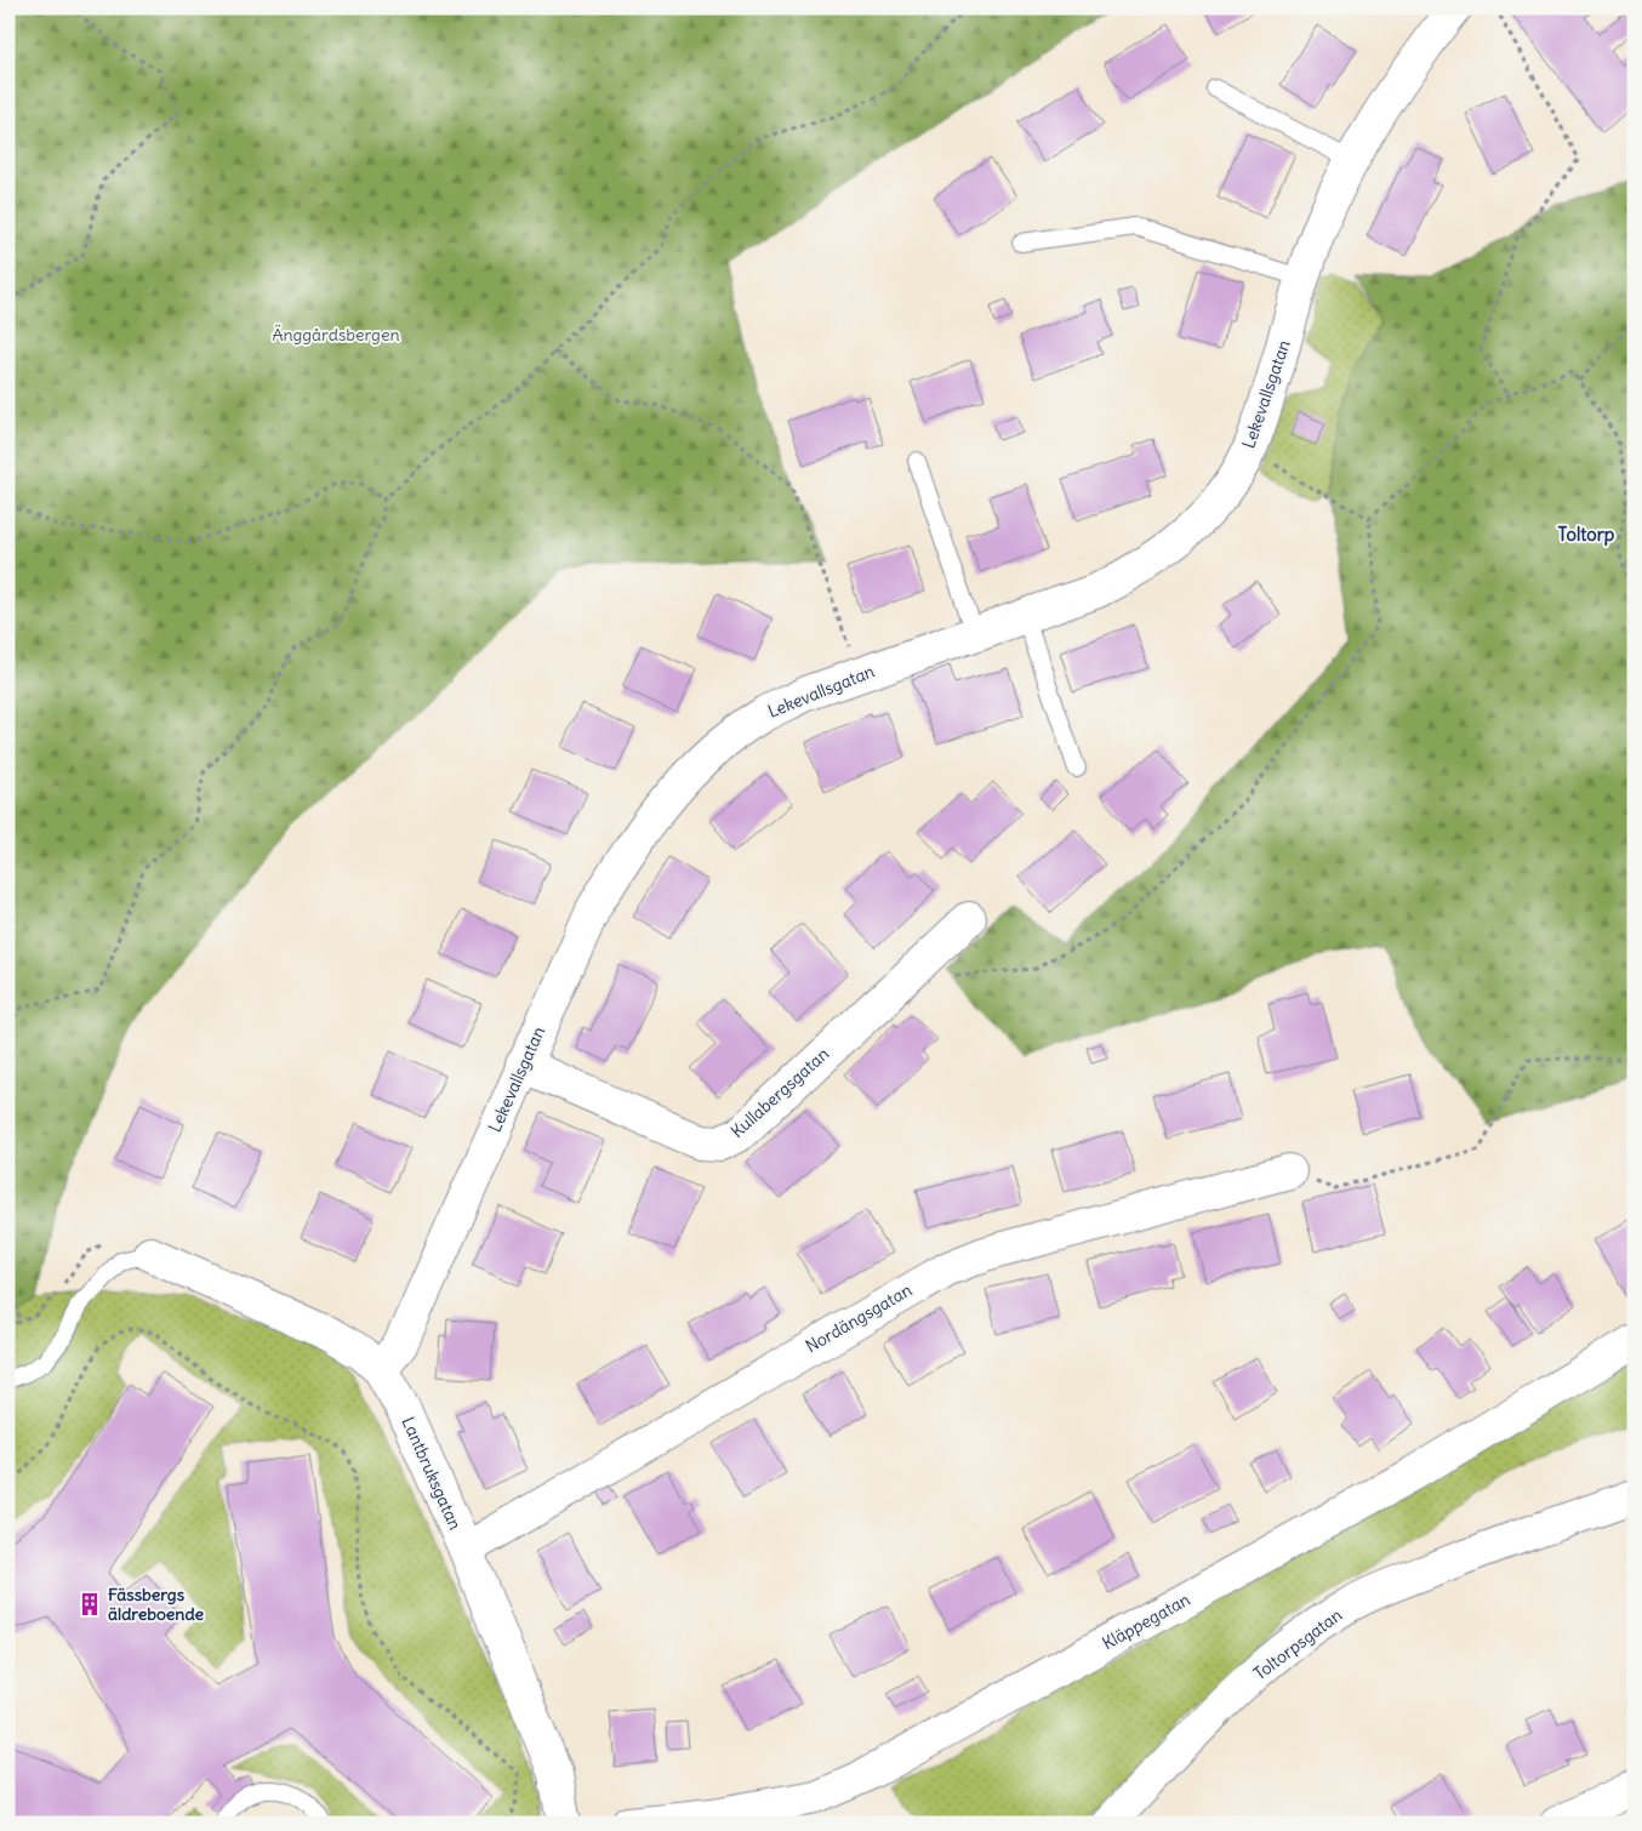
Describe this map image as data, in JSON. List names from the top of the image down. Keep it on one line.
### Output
{"streets":{"street":["Lekevallsgatan","Kullabergsgatan","Nordängsgatan","Lantbruksgatan","Kläppegatan","Toltorpsgatan"]},"crossings":[["Lekevallsgatan","Kullabergsgatan"],["Lekevallsgatan","Lantbruksgatan"],["Nordängsgatan","Lantbruksgatan"]],"districts":["Toltorp"],"parks":["Änggårdsbergen"],"places":{"building":["Fässbergs äldreboende"]}}
